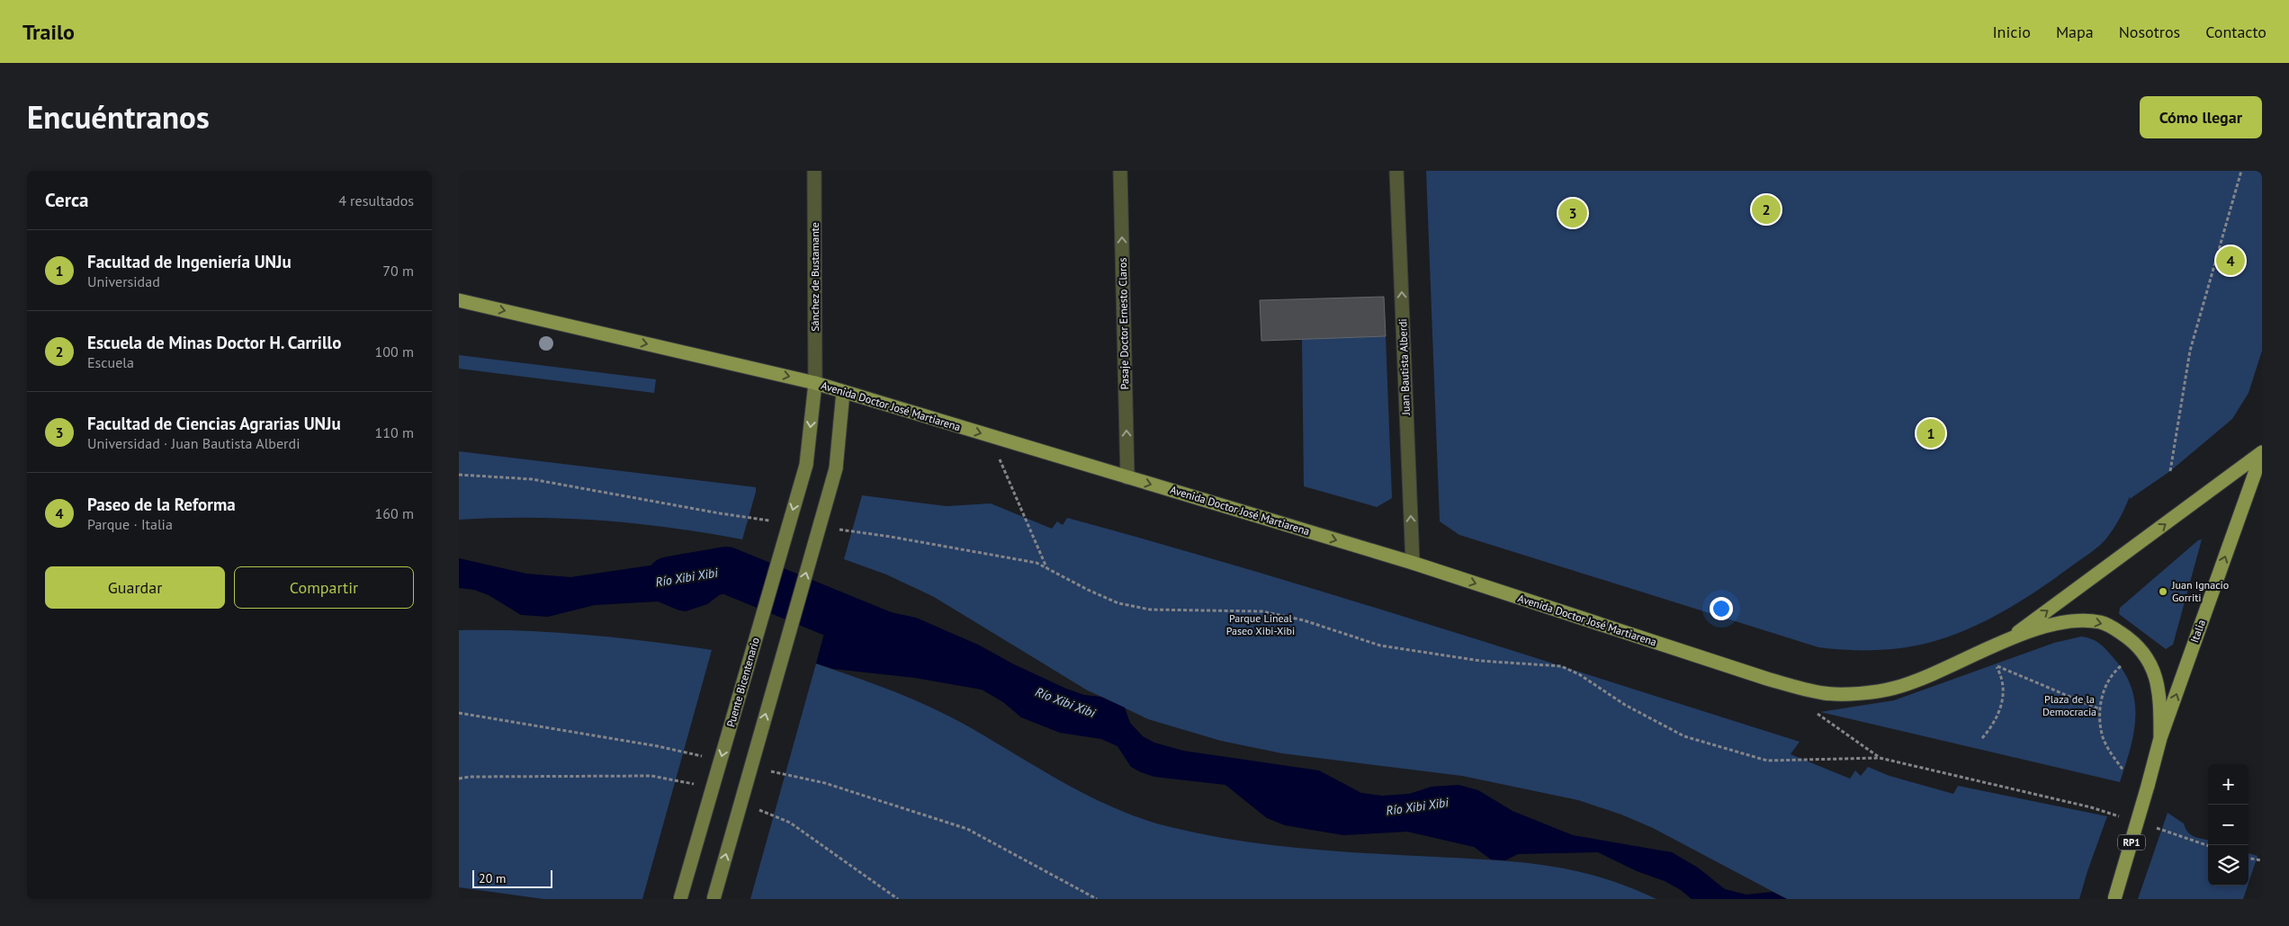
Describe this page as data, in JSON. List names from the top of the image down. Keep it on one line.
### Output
{"streets":{"main road":["Avenida Doctor José Martiarena","Italia","RP1"],"street":["Sánchez de Bustamante","Pasaje Doctor Ernesto Claros","Juan Bautista Alberdi","Puente Bicentenario"]},"crossings":[["Sánchez de Bustamante","Avenida Doctor José Martiarena"],["Sánchez de Bustamante","Puente Bicentenario"],["Pasaje Doctor Ernesto Claros","Avenida Doctor José Martiarena"],["Juan Bautista Alberdi","Avenida Doctor José Martiarena"],["Avenida Doctor José Martiarena","Puente Bicentenario"]],"one_way":["Pasaje Doctor Ernesto Claros","Juan Bautista Alberdi","Avenida Doctor José Martiarena","Italia"],"water":["Río Xibi Xibi"],"parks":["Parque Lineal Paseo Xibi-Xibi","Plaza de la Democracia"],"places":["Juan Ignacio Gorriti"],"scale_bar":"20 m","page":{"header":"Trailo","nav":["Inicio","Mapa","Nosotros","Contacto"],"title":"Encuéntranos","buttons":["Cómo llegar",["Guardar","Compartir"]],"heading":["Cerca","4 resultados"],"pins":["2","3","4","1"],"list":[{"mark":"1","name":"Facultad de Ingeniería UNJu","note":"Universidad","value":"70 m"},{"mark":"2","name":"Escuela de Minas Doctor H. Carrillo","note":"Escuela","value":"100 m"},{"mark":"3","name":"Facultad de Ciencias Agrarias UNJu","note":"Universidad · Juan Bautista Alberdi","value":"110 m"},{"mark":"4","name":"Paseo de la Reforma","note":"Parque · Italia","value":"160 m"}],"map_buttons":["+","−"],"scale":"20 m"}}
